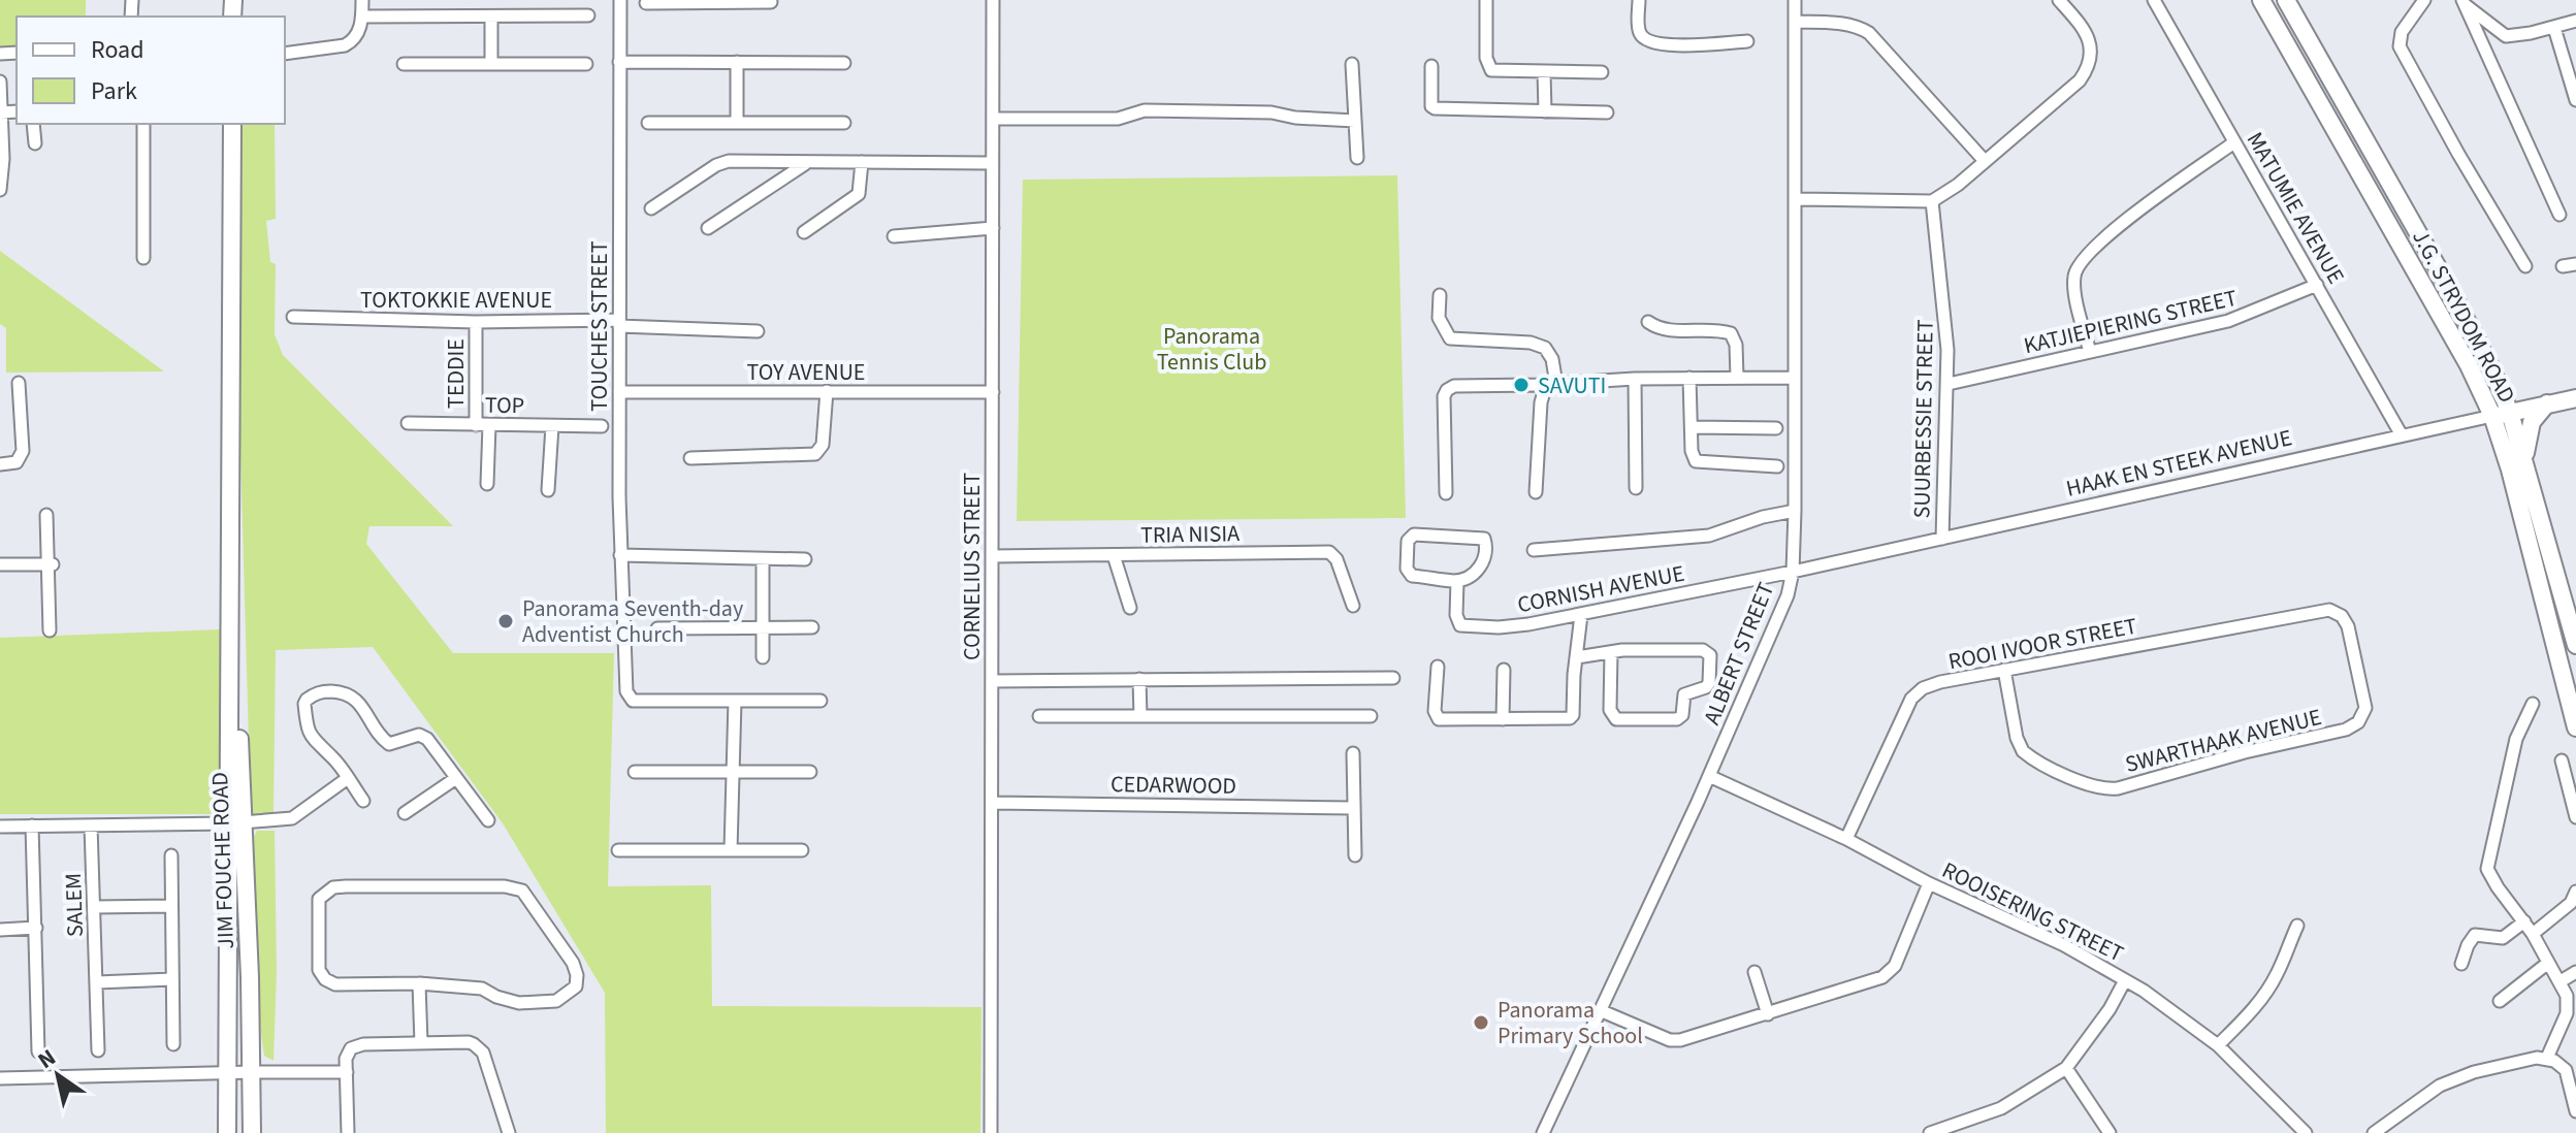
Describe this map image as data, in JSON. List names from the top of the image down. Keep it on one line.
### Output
{"streets":{"street":["MATUMIE AVENUE","TOKTOKKIE AVENUE","J.G. STRYDOM ROAD","KATJIEPIERING STREET","TOUCHES STREET","TOY AVENUE","TEDDIE","TOP","SUURBESSIE STREET","HAAK EN STEEK AVENUE","TRIA NISIA","CORNELIUS STREET","CORNISH AVENUE","ROOI IVOOR STREET","ALBERT STREET","SWARTHAAK AVENUE","CEDARWOOD","JIM FOUCHE ROAD","SALEM","ROOISERING STREET"]},"crossings":[["MATUMIE AVENUE","KATJIEPIERING STREET"],["MATUMIE AVENUE","HAAK EN STEEK AVENUE"],["TOKTOKKIE AVENUE","TOUCHES STREET"],["TOKTOKKIE AVENUE","TEDDIE"],["J.G. STRYDOM ROAD","HAAK EN STEEK AVENUE"],["KATJIEPIERING STREET","SUURBESSIE STREET"],["TOUCHES STREET","TOY AVENUE"],["TOY AVENUE","CORNELIUS STREET"],["TEDDIE","TOP"],["SUURBESSIE STREET","HAAK EN STEEK AVENUE"],["HAAK EN STEEK AVENUE","CORNISH AVENUE"],["HAAK EN STEEK AVENUE","ALBERT STREET"],["TRIA NISIA","CORNELIUS STREET"],["CORNELIUS STREET","CEDARWOOD"],["CORNISH AVENUE","ALBERT STREET"],["ROOI IVOOR STREET","SWARTHAAK AVENUE"],["ROOI IVOOR STREET","ROOISERING STREET"],["ALBERT STREET","ROOISERING STREET"]],"parks":["Panorama Tennis Club"],"places":["SAVUTI","Panorama Seventh-day Adventist Church","Panorama Primary School"],"legend":["Road","Park"],"north":"top left"}
